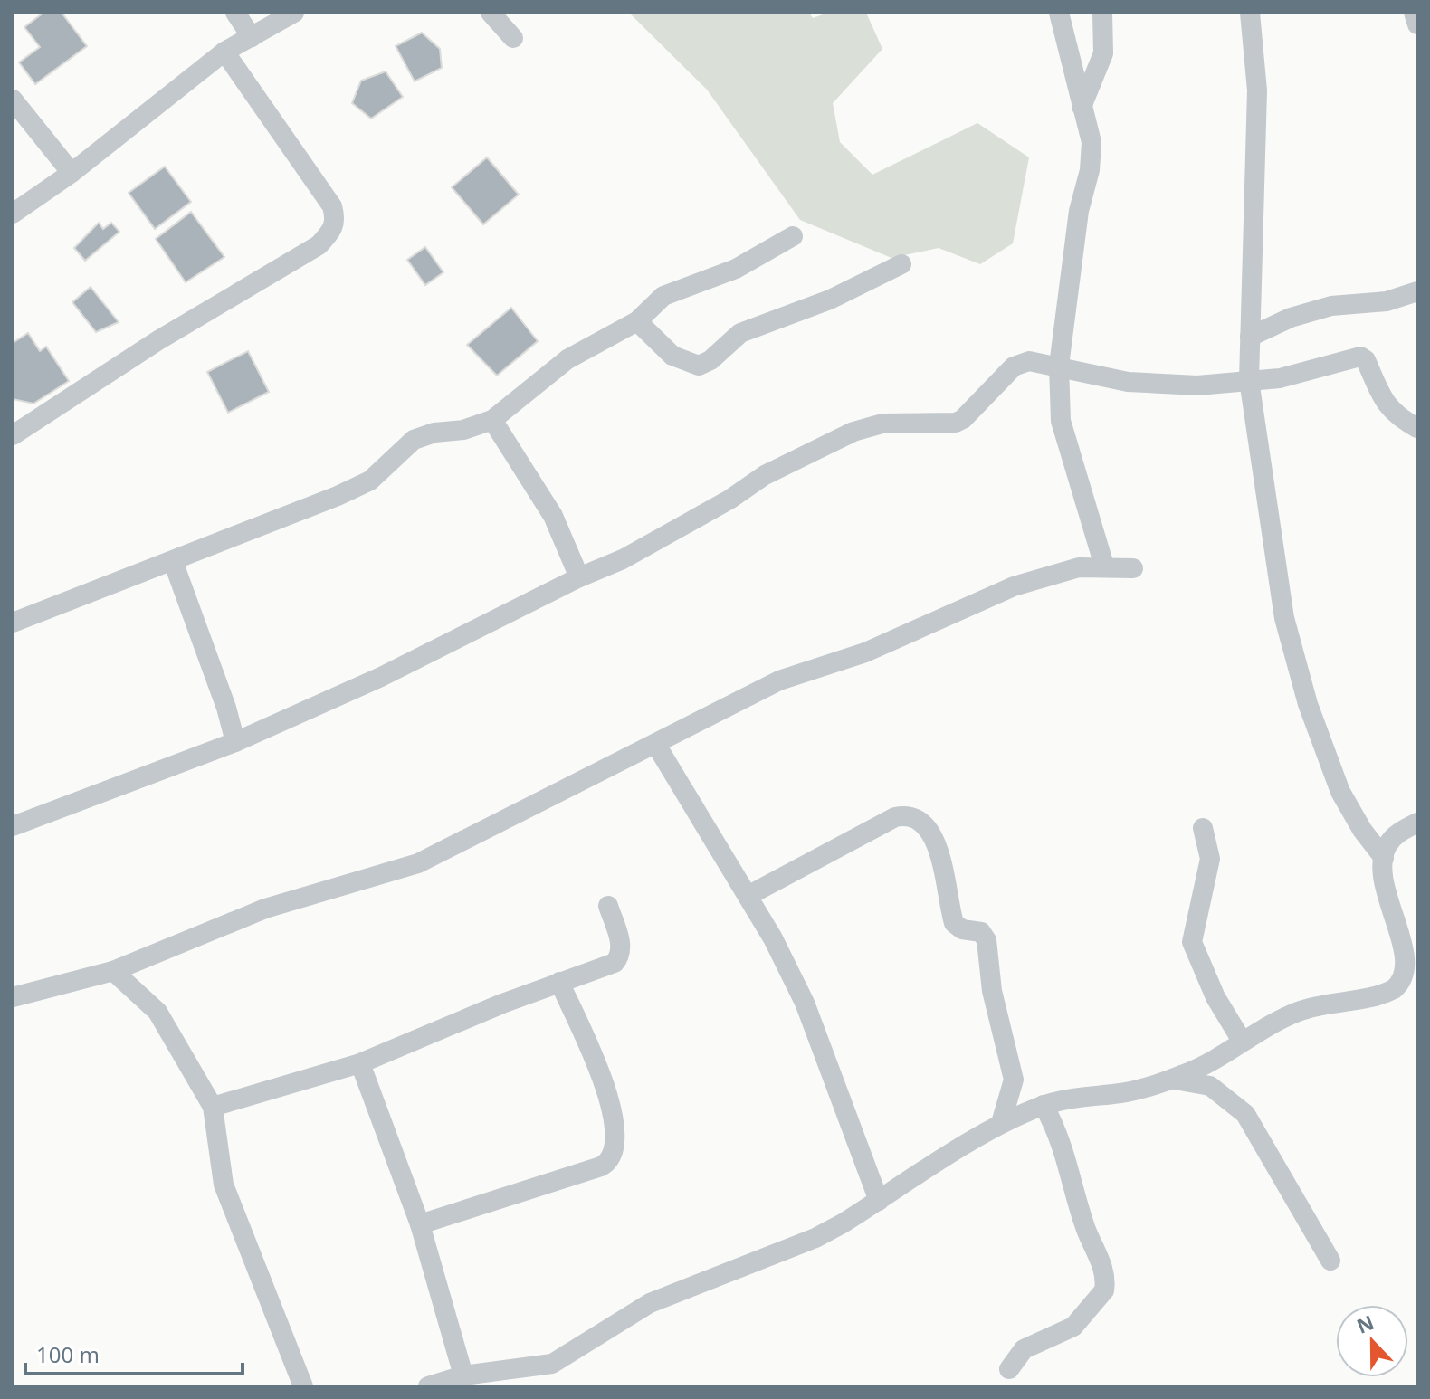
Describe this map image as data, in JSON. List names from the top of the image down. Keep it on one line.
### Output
{"scale_bar":"100 m","north":"top"}
